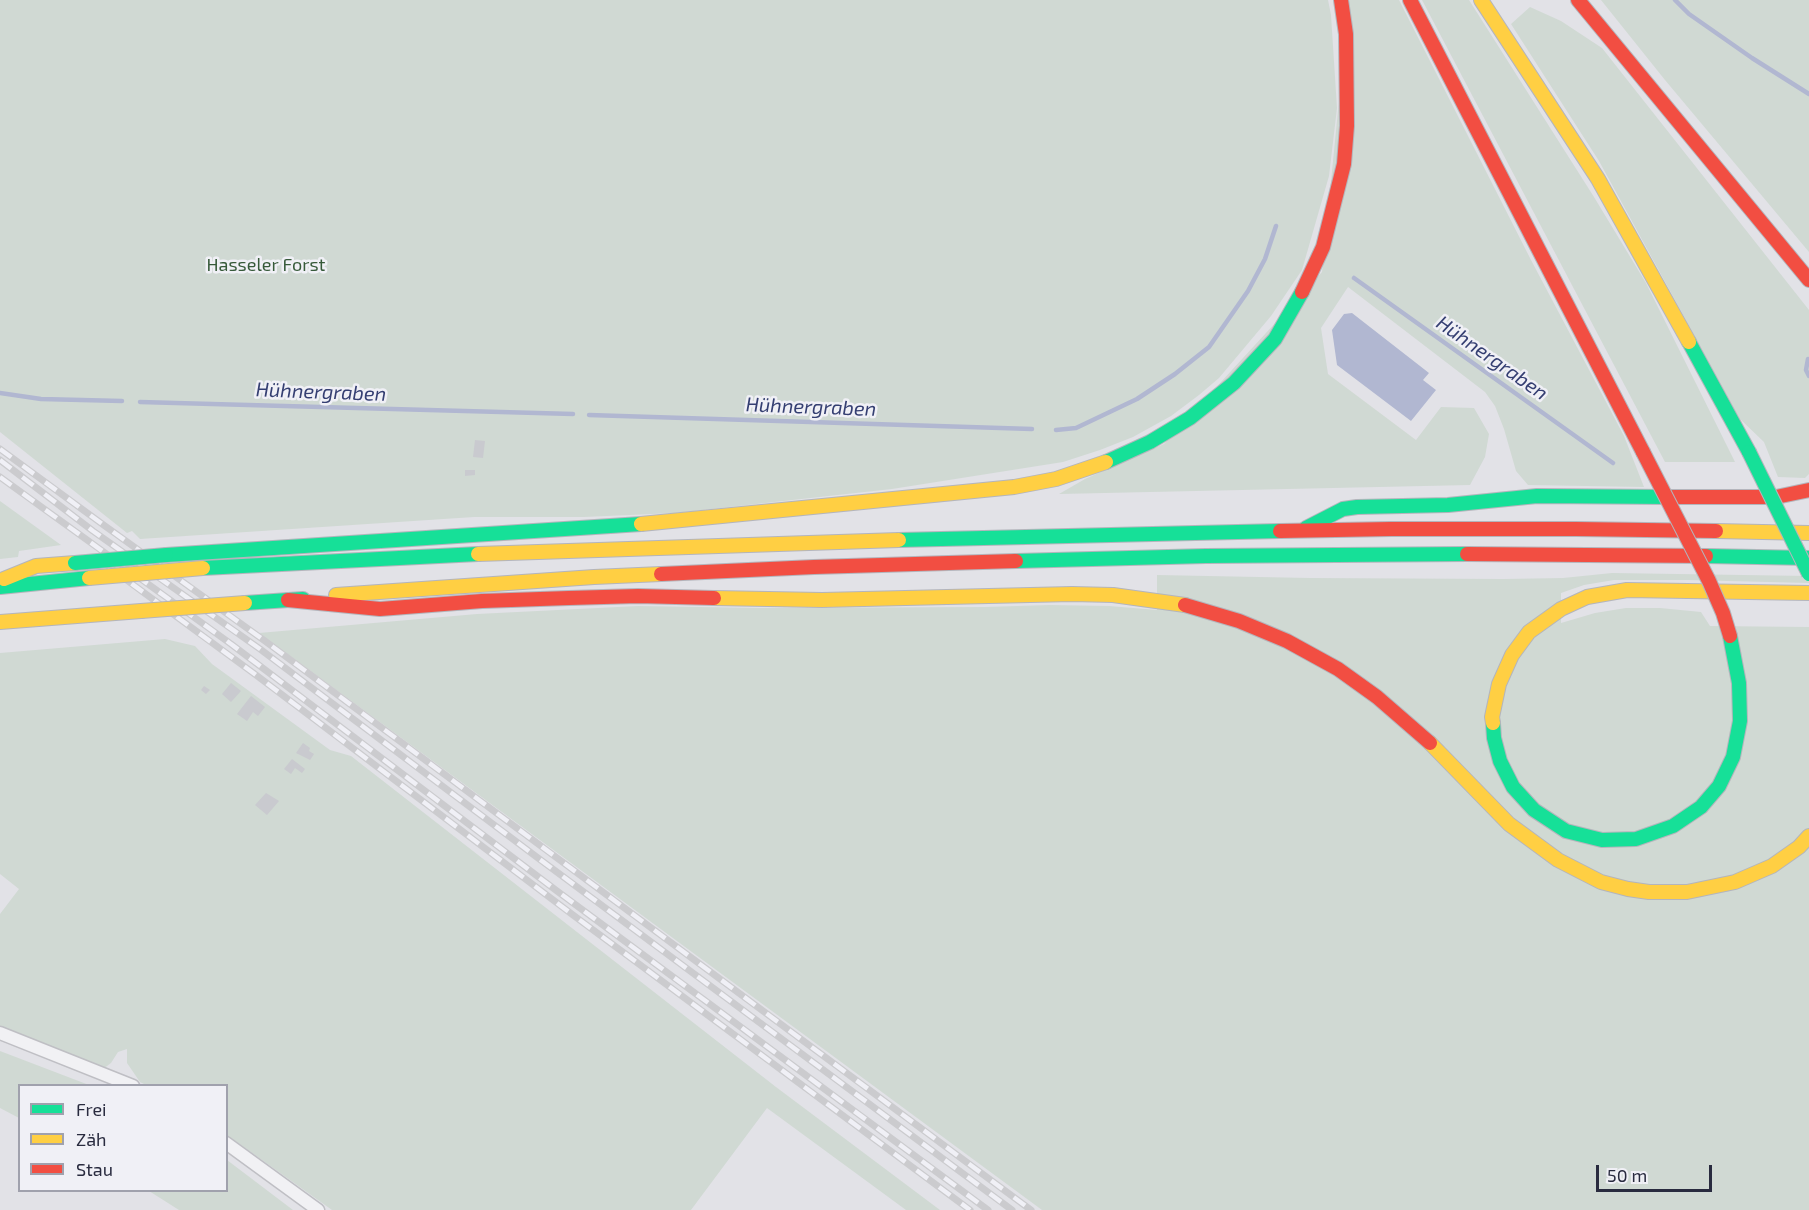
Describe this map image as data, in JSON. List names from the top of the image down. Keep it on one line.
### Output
{"water":["Hühnergraben"],"parks":["Hasseler Forst"],"legend":["Frei","Zäh","Stau"],"scale_bar":"50 m"}
